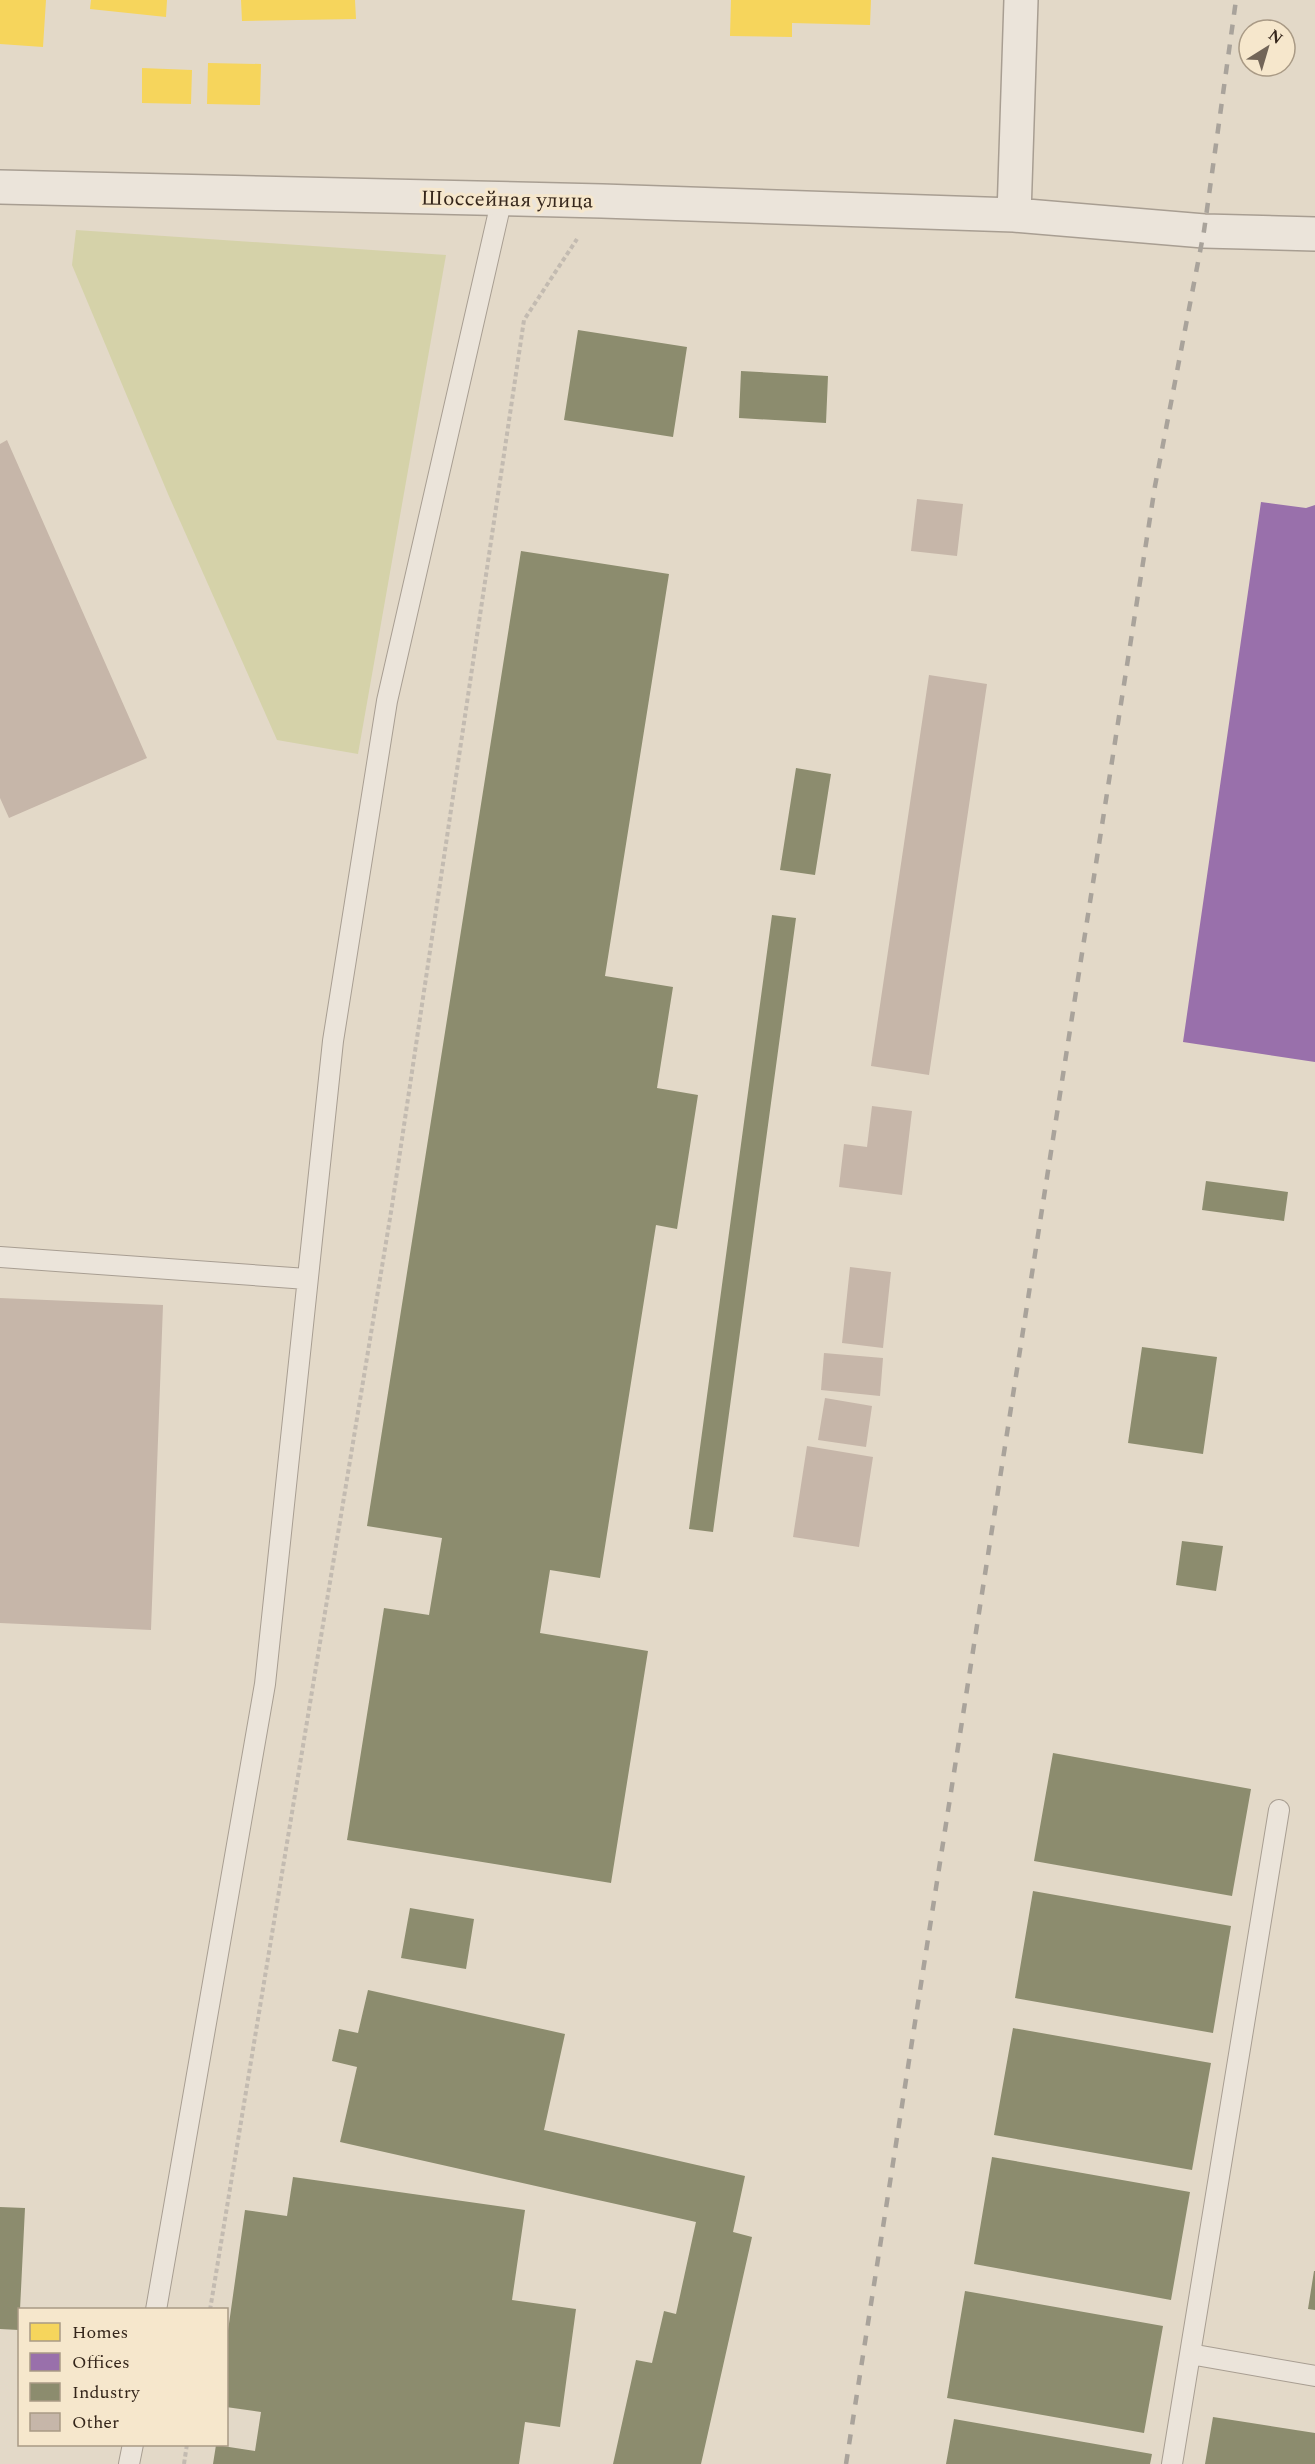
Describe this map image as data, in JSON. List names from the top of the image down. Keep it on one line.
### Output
{"streets":{"street":["Шоссейная улица"]},"legend":["Homes","Offices","Industry","Other"],"north":"top right"}
